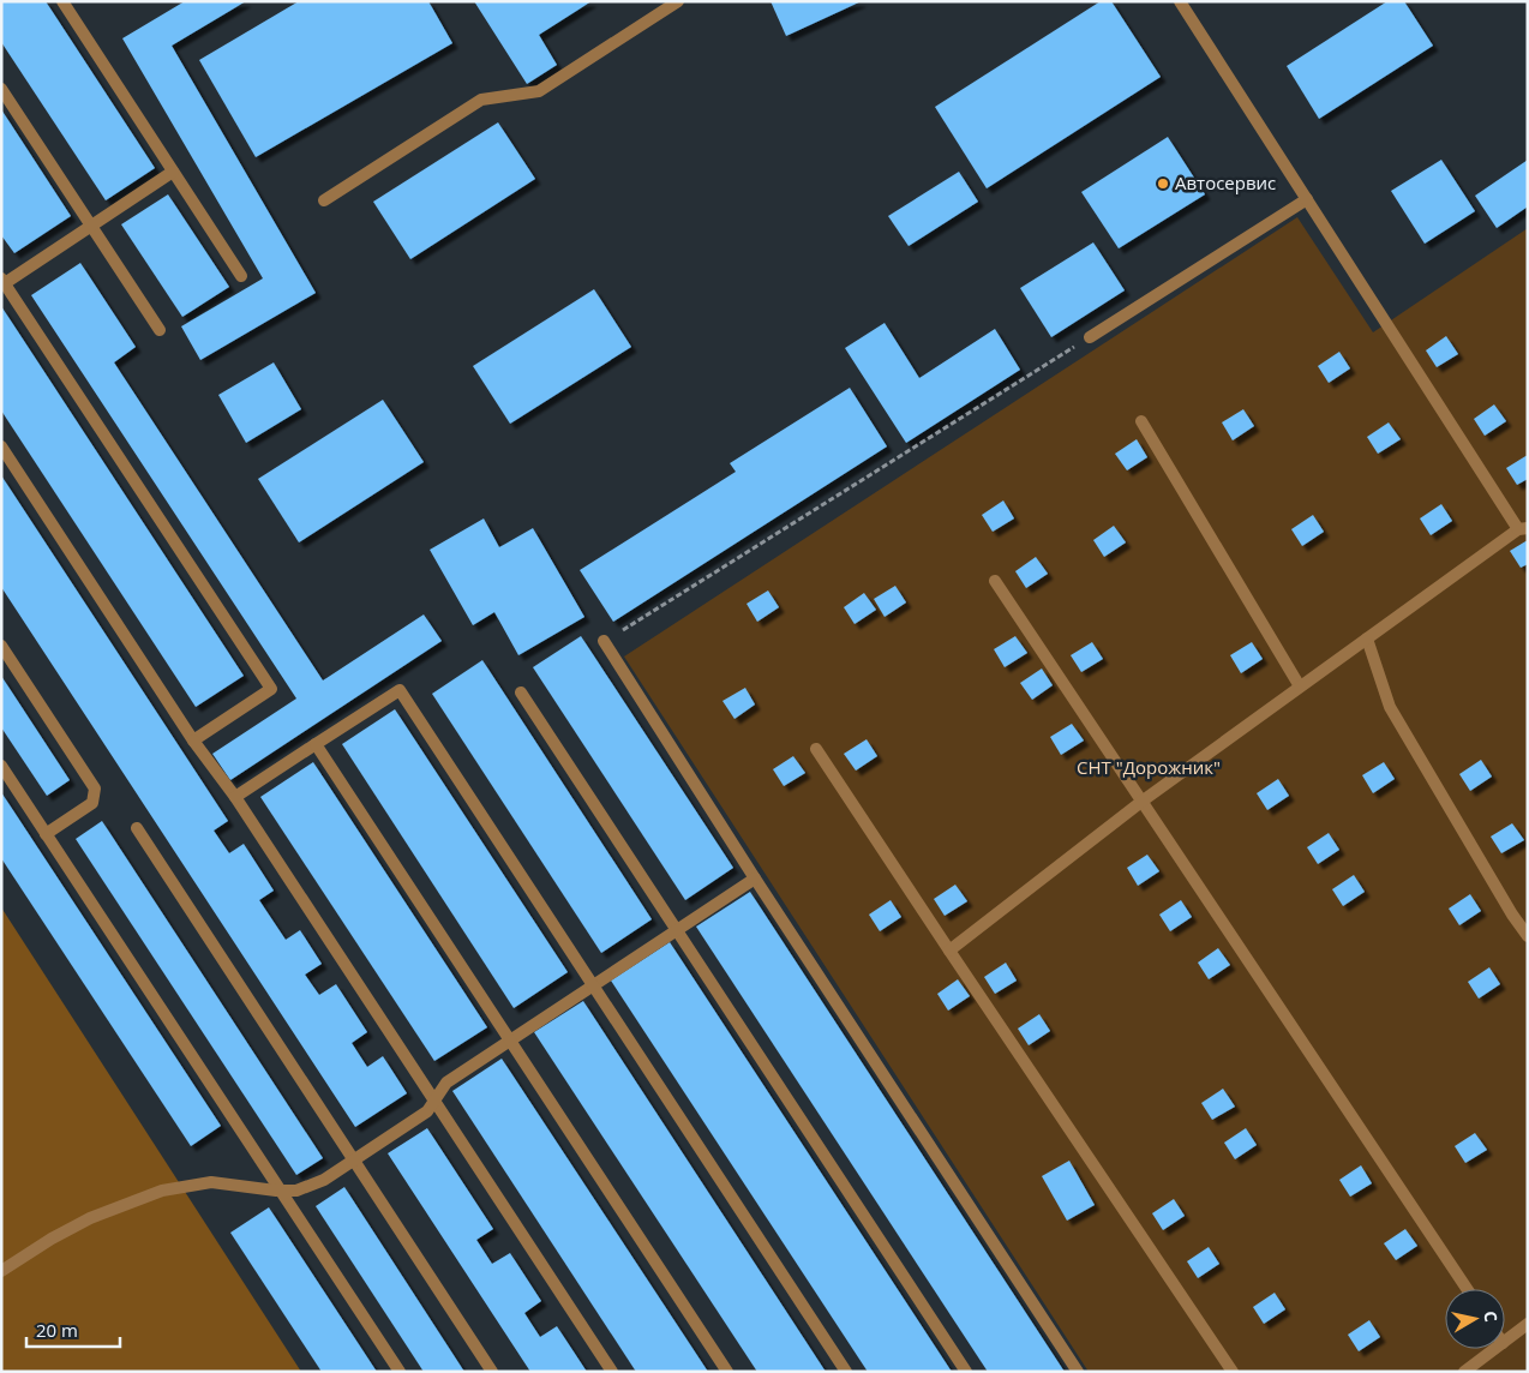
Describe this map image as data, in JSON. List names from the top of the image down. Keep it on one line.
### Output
{"parks":["СНТ \"Дорожник\""],"places":["Автосервис"],"scale_bar":"20 m","north":"right"}
